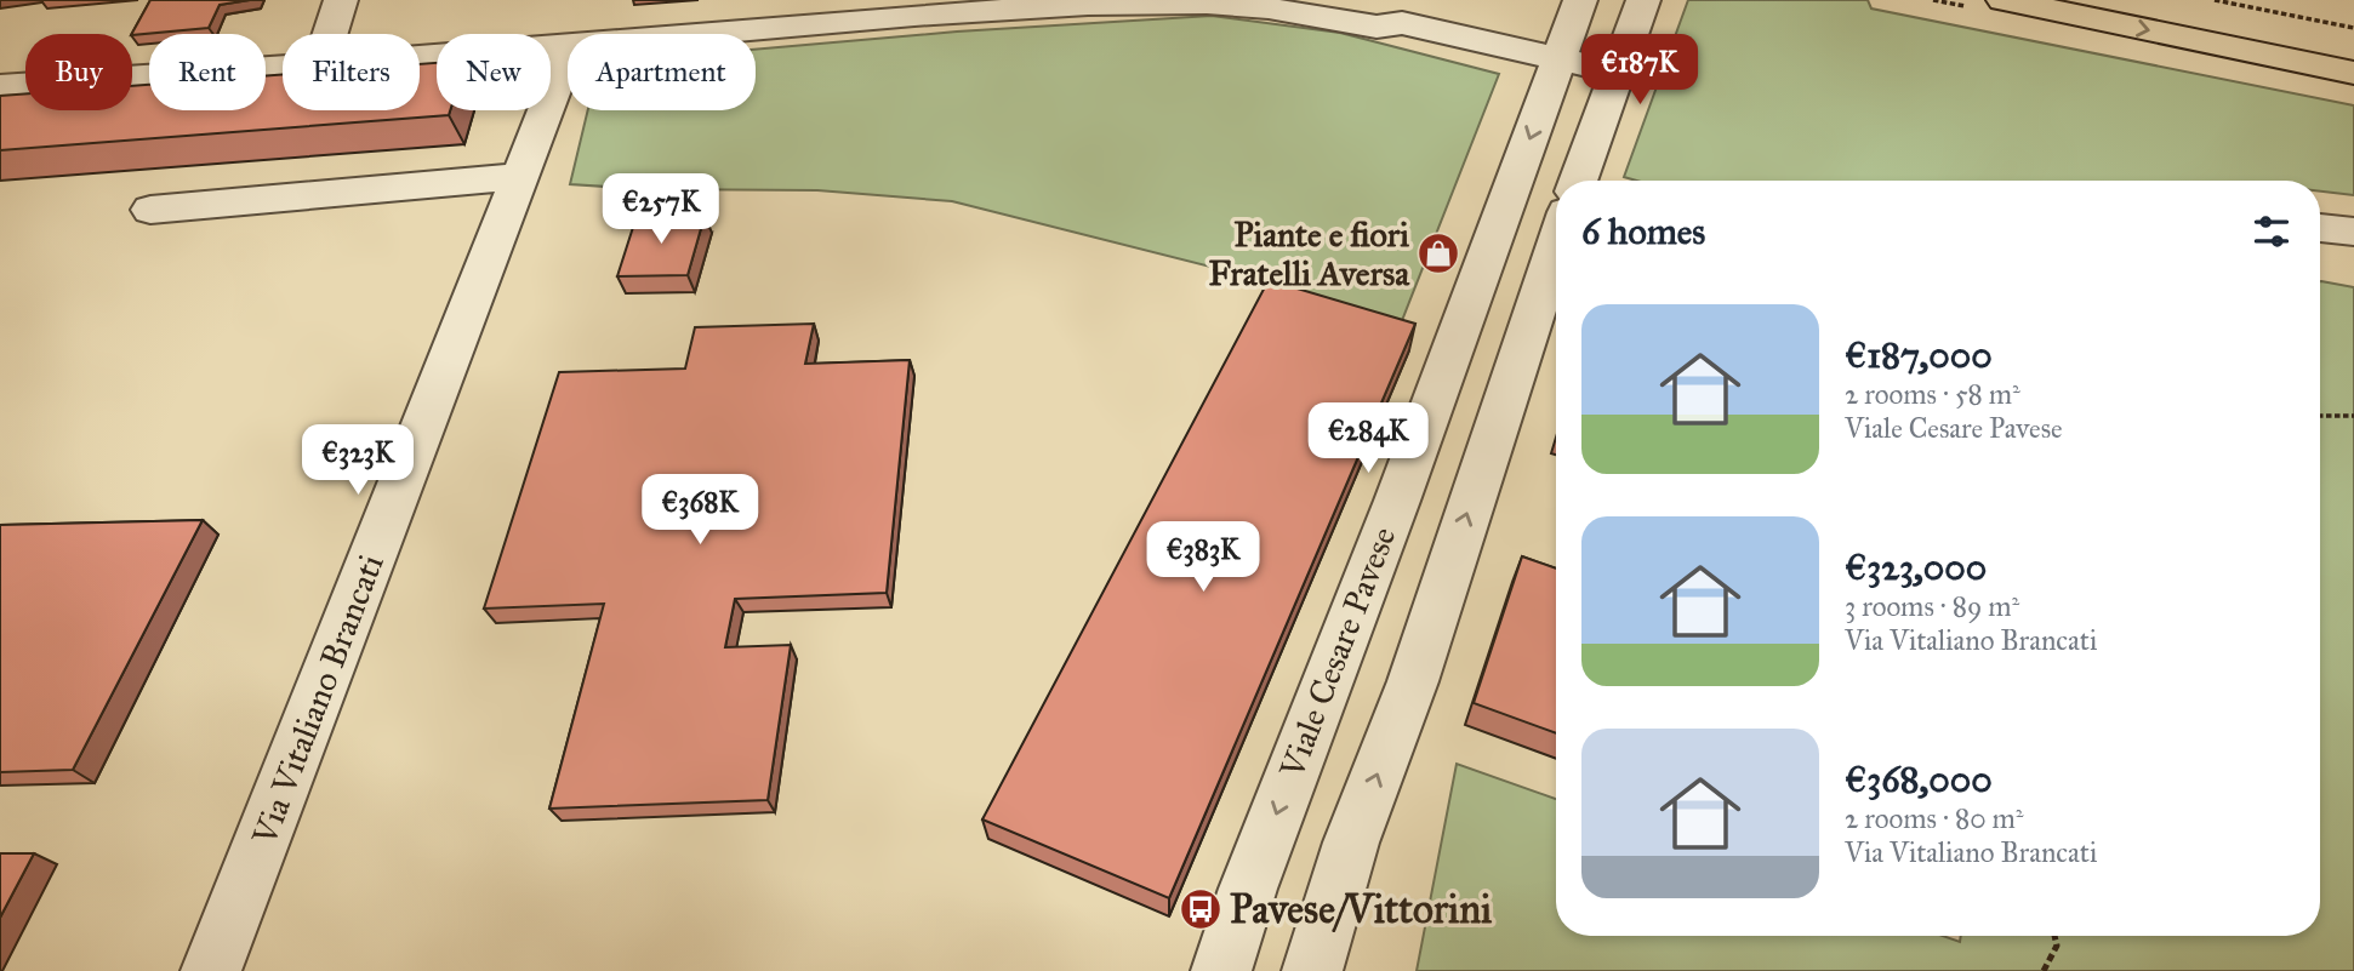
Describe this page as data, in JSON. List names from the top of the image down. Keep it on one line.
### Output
{"streets":{"street":["Viale Cesare Pavese","Via Vitaliano Brancati"]},"places":{"shop":["Piante e fiori Fratelli Aversa"],"bus stop":["Pavese/Vittorini"]},"page":{"price":["€187K","€257K","€284K","€323K","€368K","€383K"],"chip":["Buy","Rent","Filters","New","Apartment"],"heading":"6 homes","list":[{"name":"€187,000","note":"2 rooms · 58 m² · Viale Cesare Pavese"},{"name":"€323,000","note":"3 rooms · 89 m² · Via Vitaliano Brancati"},{"name":"€368,000","note":"2 rooms · 80 m² · Via Vitaliano Brancati"}]}}
